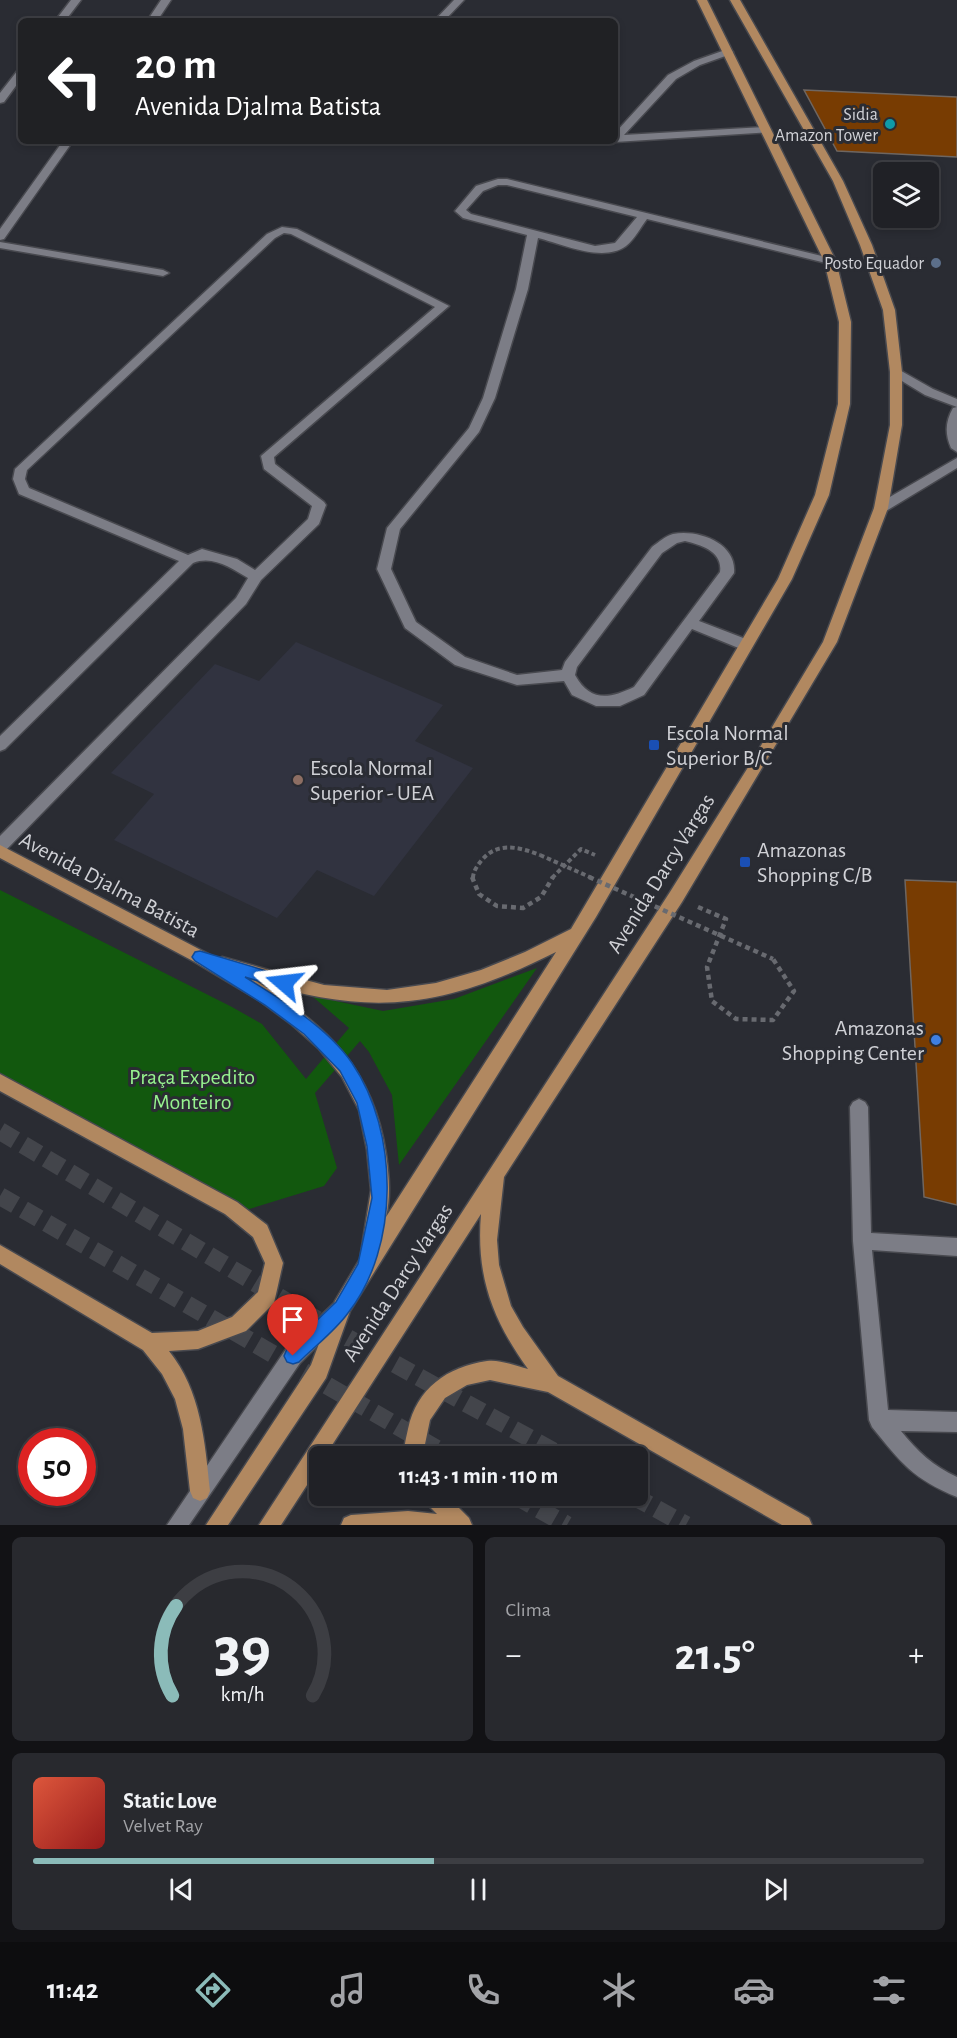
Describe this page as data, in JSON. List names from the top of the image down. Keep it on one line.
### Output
{"streets":{"main road":["Avenida Darcy Vargas","Avenida Djalma Batista"]},"crossings":[["Avenida Darcy Vargas","Avenida Djalma Batista"]],"parks":["Praça Expedito Monteiro"],"places":{"other":["Sidia Amazon Tower","Posto Equador","Escola Normal Superior - UEA","Amazonas Shopping Center"],"transit":["Escola Normal Superior B/C","Amazonas Shopping C/B"]},"page":{"turn":["20 m","Avenida Djalma Batista"],"limit":"50","trip":"11:43 · 1 min · 110 m","tile":"Clima","heat":["−","21.5°","+"],"song":["Static Love","Velvet Ray"],"tabs":"11:42","gauge":["39","km/h"]}}
